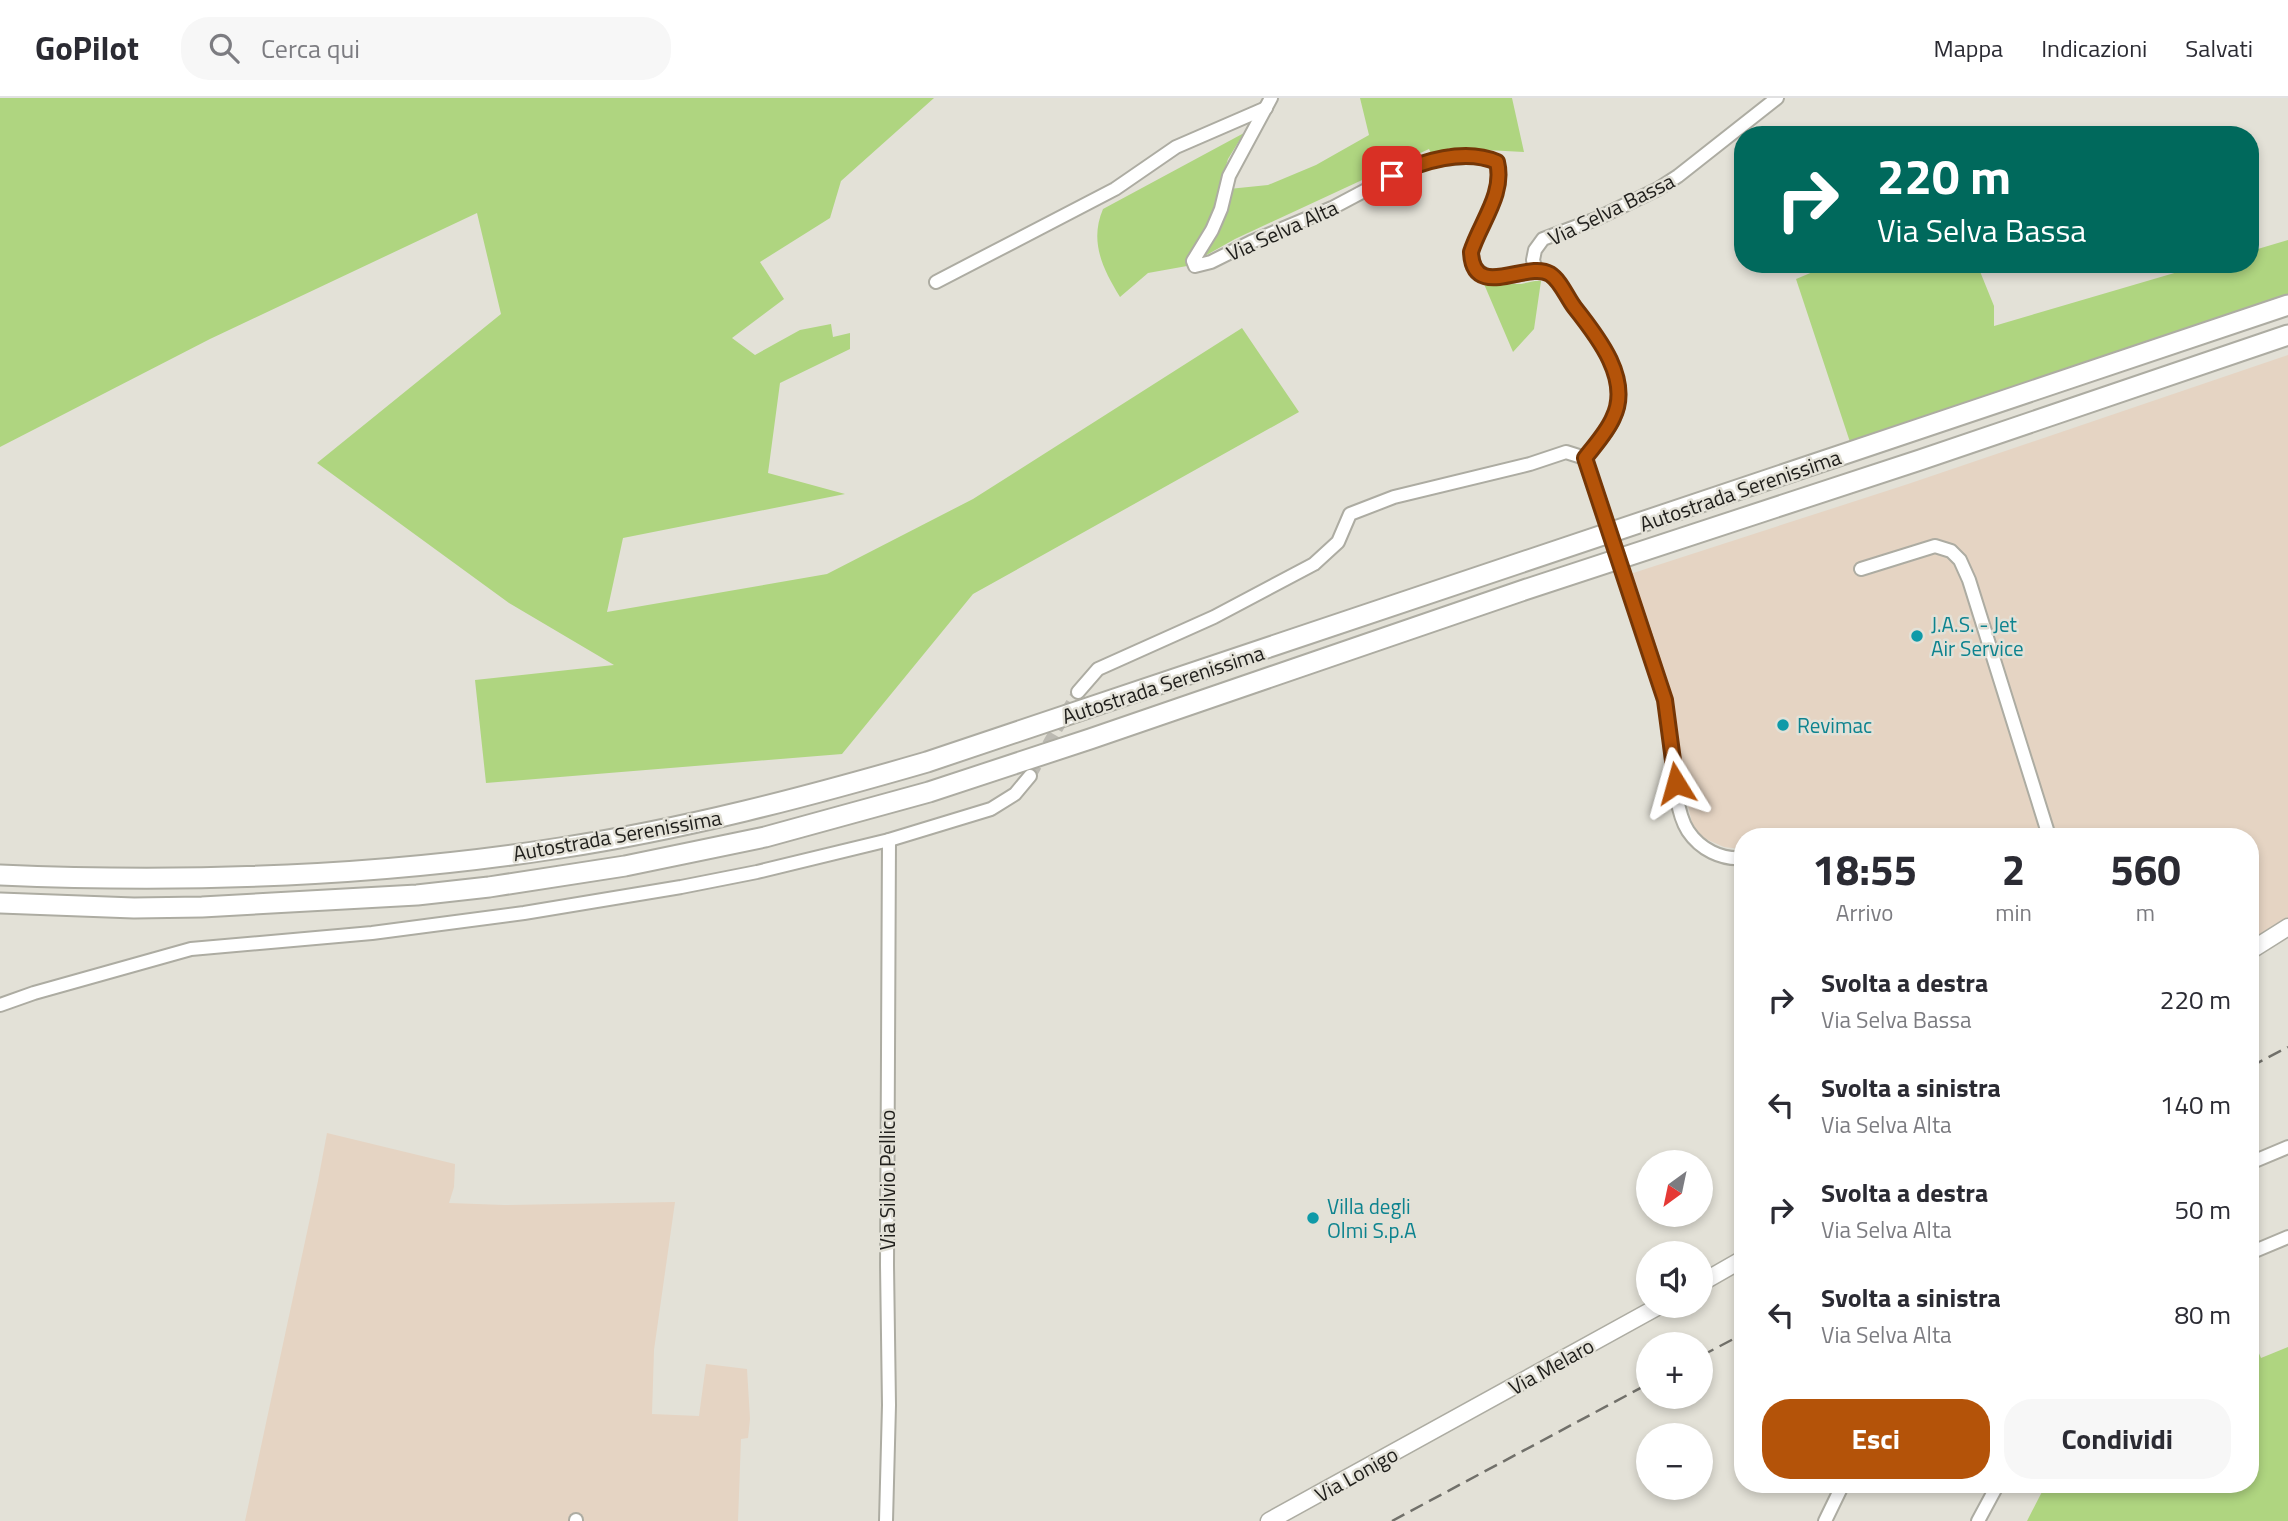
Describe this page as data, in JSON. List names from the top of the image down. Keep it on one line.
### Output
{"streets":{"highway":["Autostrada Serenissima"],"main road":["Via Melaro","Via Lonigo"],"street":["Via Selva Bassa","Via Selva Alta","Via Silvio Pellico"]},"crossings":[["Via Selva Bassa","Via Selva Alta"],["Via Melaro","Via Lonigo"]],"places":["J.A.S. - Jet Air Service","Revimac","Villa degli Olmi S.p.A"],"north":"bottom left","page":{"header":"GoPilot","search":"Cerca qui","nav":["Mappa","Indicazioni","Salvati"],"turn":["220 m","Via Selva Bassa"],"eta":["18:55","Arrivo","2","min","560","m"],"list":[{"name":"Svolta a destra","note":"Via Selva Bassa","value":"220 m"},{"name":"Svolta a sinistra","note":"Via Selva Alta","value":"140 m"},{"name":"Svolta a destra","note":"Via Selva Alta","value":"50 m"},{"name":"Svolta a sinistra","note":"Via Selva Alta","value":"80 m"}],"map_buttons":["+","−"],"buttons":["Esci","Condividi"]}}
